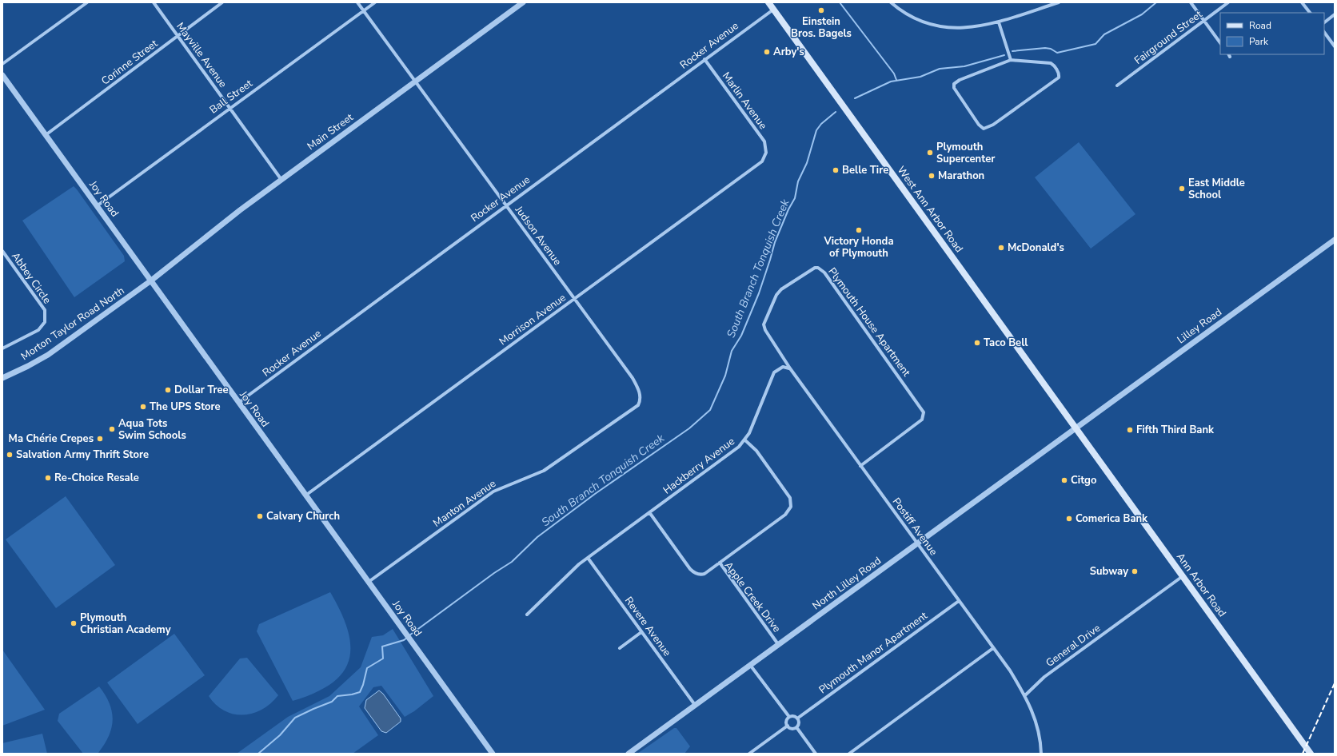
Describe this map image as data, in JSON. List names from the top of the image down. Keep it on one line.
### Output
{"streets":{"main road":["West Ann Arbor Road","Ann Arbor Road"],"street":["Fairground Street","Rocker Avenue","Mayville Avenue","Corinne Street","Ball Street","Marlin Avenue","Main Street","Joy Road","Judson Avenue","Abbey Circle","Morrison Avenue","Plymouth House Apartment","Morton Taylor Road North","Lilley Road","Hackberry Avenue","Manton Avenue","Postiff Avenue","North Lilley Road","Apple Creek Drive","Revere Avenue","General Drive","Plymouth Manor Apartment"]},"crossings":[["Rocker Avenue","Marlin Avenue"],["Rocker Avenue","Joy Road"],["Rocker Avenue","West Ann Arbor Road"],["Rocker Avenue","Judson Avenue"],["Mayville Avenue","Corinne Street"],["Mayville Avenue","Ball Street"],["Mayville Avenue","Main Street"],["Corinne Street","Joy Road"],["Ball Street","Joy Road"],["Ball Street","Judson Avenue"],["Marlin Avenue","Morrison Avenue"],["Main Street","Joy Road"],["Main Street","Judson Avenue"],["Main Street","Morton Taylor Road North"],["Joy Road","Morrison Avenue"],["Joy Road","Morton Taylor Road North"],["Joy Road","Manton Avenue"],["West Ann Arbor Road","Lilley Road"],["West Ann Arbor Road","North Lilley Road"],["West Ann Arbor Road","Ann Arbor Road"],["Judson Avenue","Morrison Avenue"],["Judson Avenue","Manton Avenue"],["Plymouth House Apartment","Hackberry Avenue"],["Plymouth House Apartment","Postiff Avenue"],["Lilley Road","North Lilley Road"],["Lilley Road","Ann Arbor Road"],["Hackberry Avenue","Postiff Avenue"],["Hackberry Avenue","Apple Creek Drive"],["Hackberry Avenue","Revere Avenue"],["Postiff Avenue","North Lilley Road"],["Postiff Avenue","General Drive"],["Postiff Avenue","Plymouth Manor Apartment"],["North Lilley Road","Ann Arbor Road"],["North Lilley Road","Apple Creek Drive"],["North Lilley Road","Revere Avenue"],["Ann Arbor Road","General Drive"]],"water":["South Branch Tonquish Creek"],"places":["Einstein Bros. Bagels","Arby's","Plymouth Supercenter","Belle Tire","Marathon","East Middle School","Victory Honda of Plymouth","McDonald's","Taco Bell","Dollar Tree","The UPS Store","Aqua Tots Swim Schools","Fifth Third Bank","Ma Chérie Crepes","Salvation Army Thrift Store","Re-Choice Resale","Citgo","Calvary Church","Comerica Bank","Subway","Plymouth Christian Academy"],"legend":["Road","Park"]}
